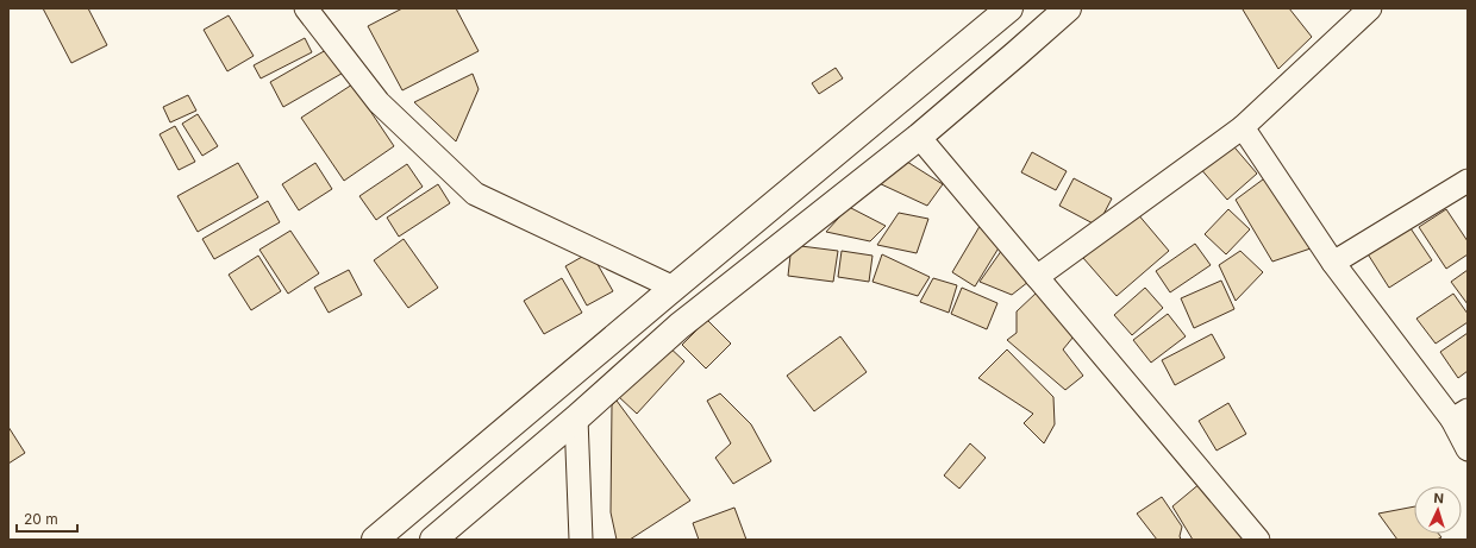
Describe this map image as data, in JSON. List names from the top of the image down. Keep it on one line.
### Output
{"scale_bar":"20 m","north":"top"}
